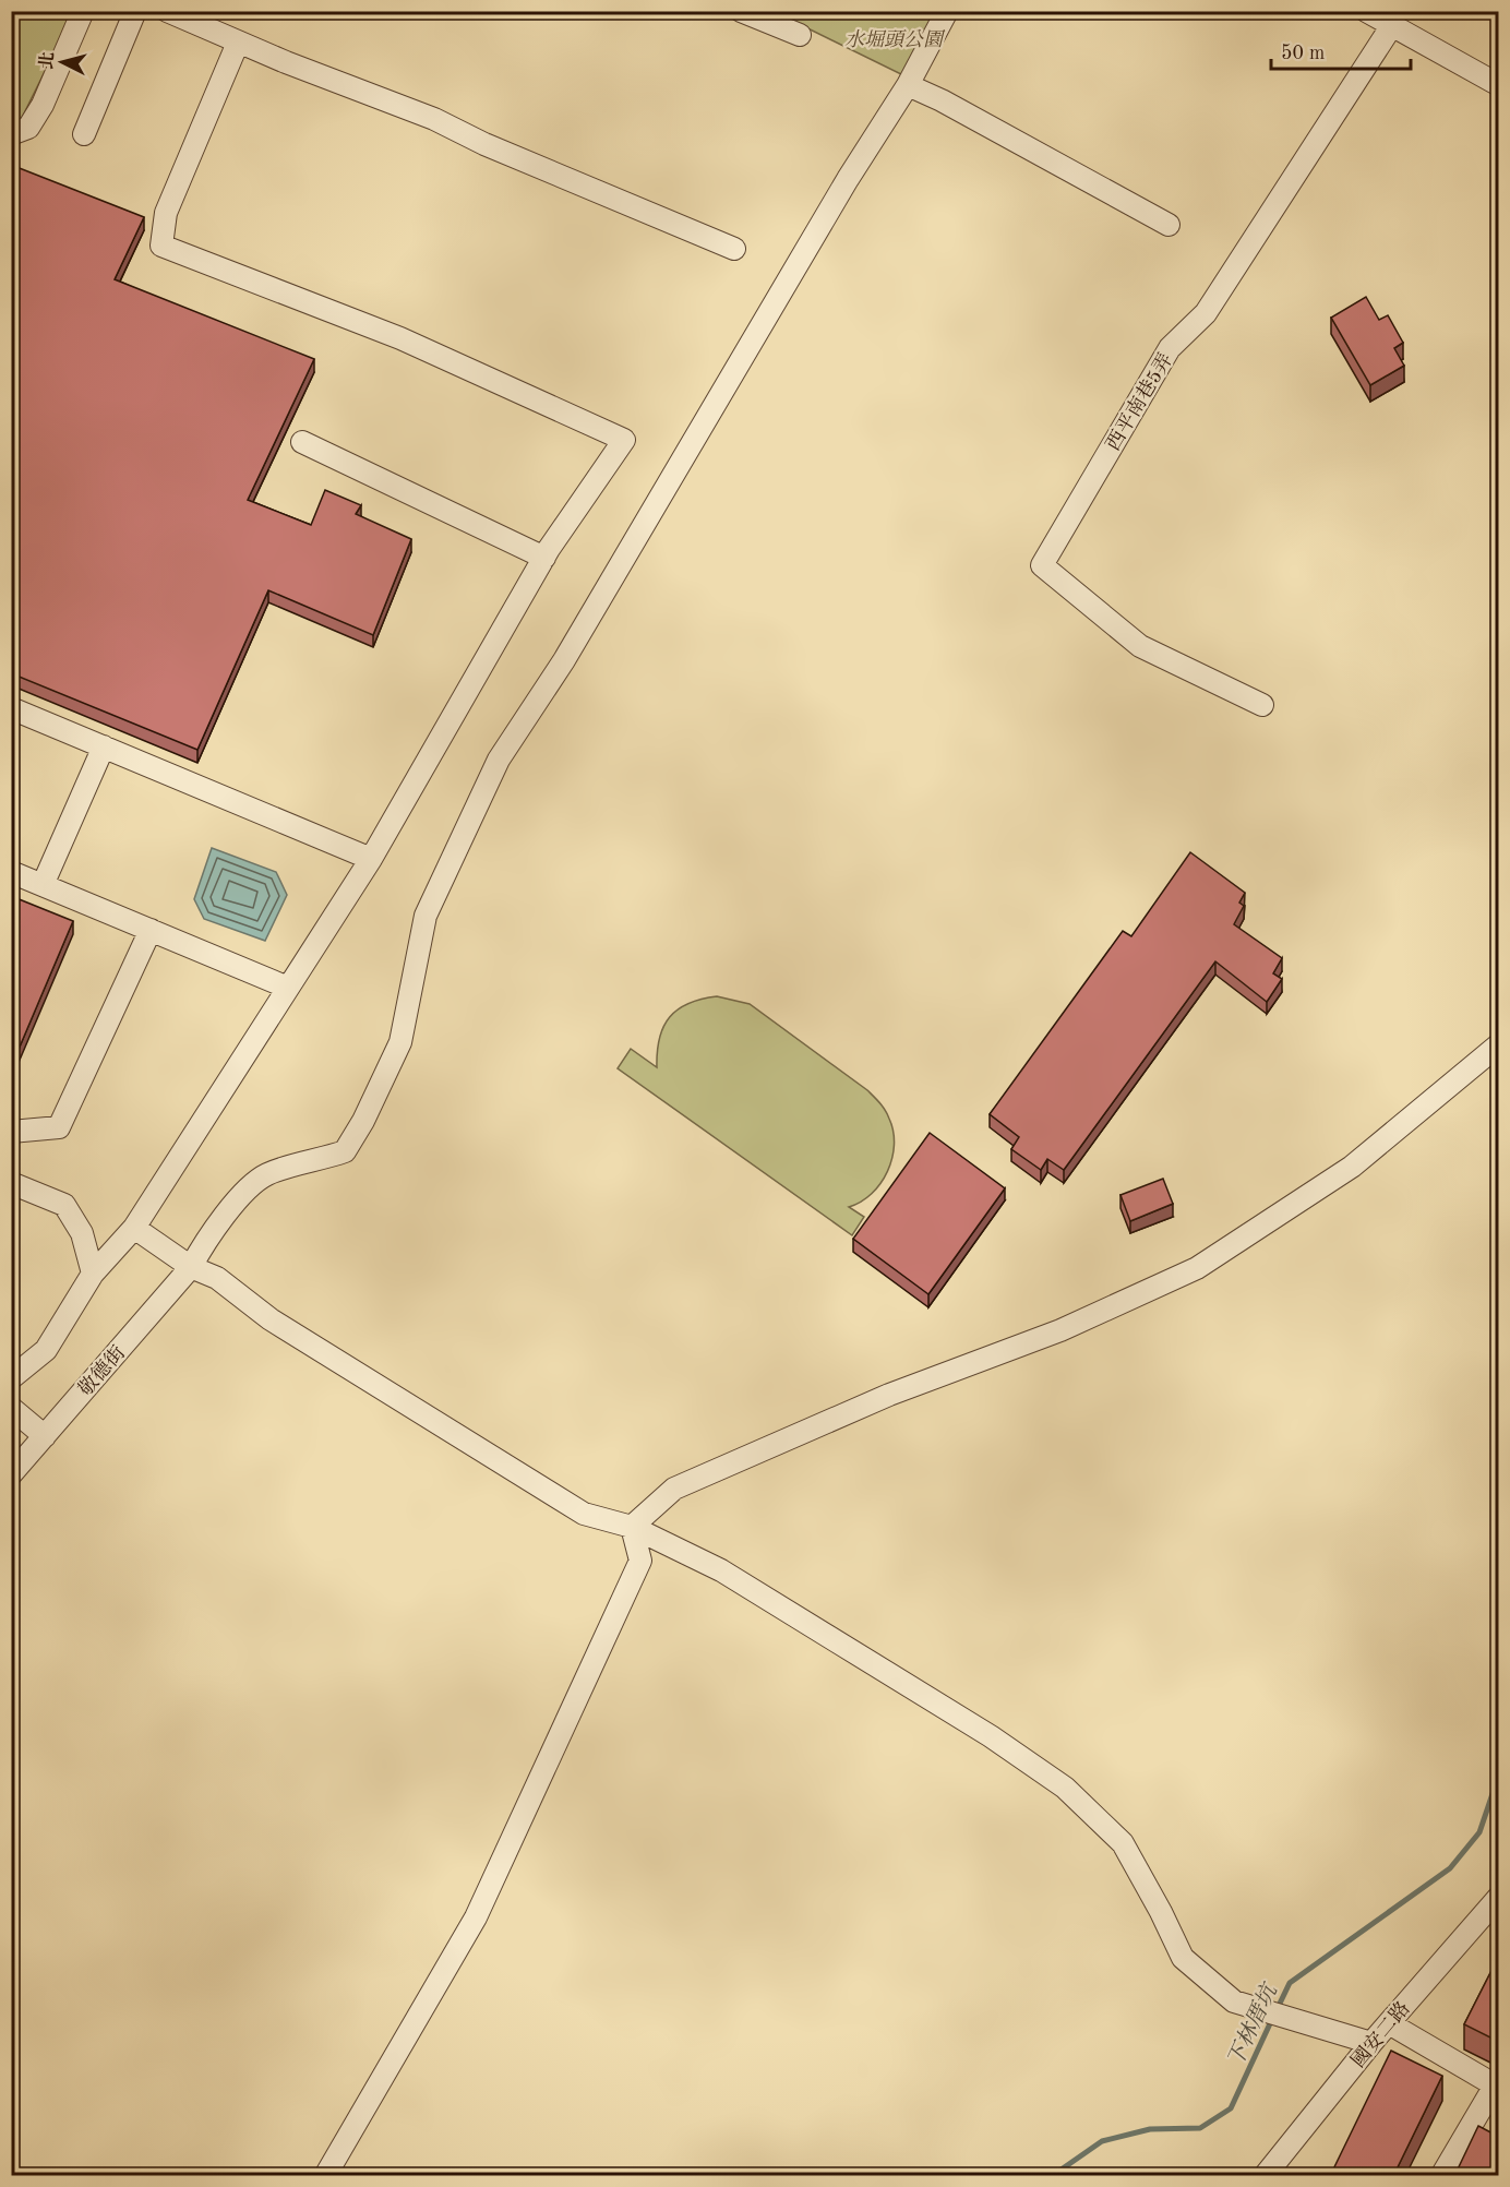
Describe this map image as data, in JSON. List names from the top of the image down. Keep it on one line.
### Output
{"streets":{"street":["西平南巷5弄","敬德街","國安二路"]},"water":["下林厝坑"],"parks":["水堀頭公園"],"scale_bar":"50 m","north":"left"}
